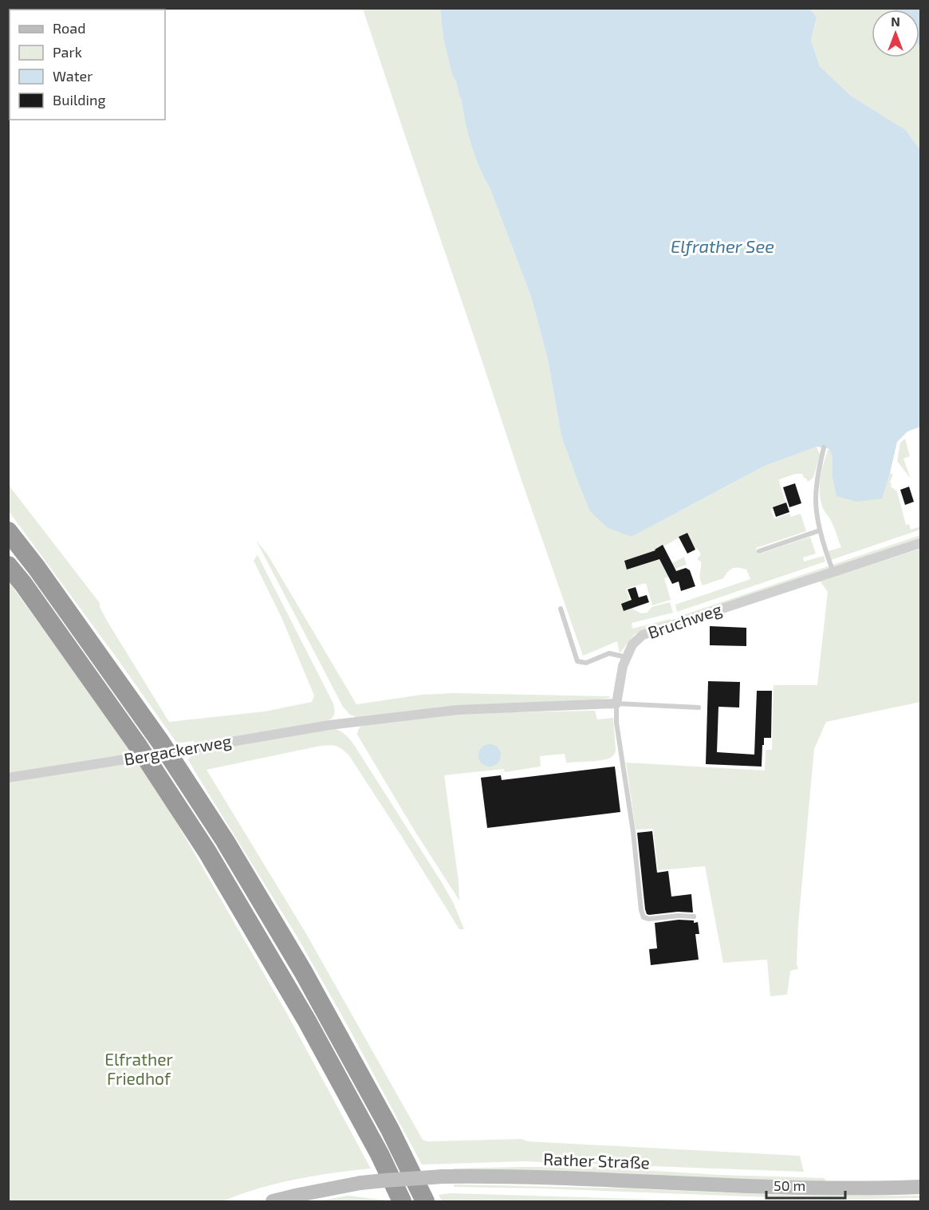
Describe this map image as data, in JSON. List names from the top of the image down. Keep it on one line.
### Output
{"streets":{"main road":["Rather Straße"],"street":["Bruchweg","Bergackerweg"]},"crossings":[["Bruchweg","Bergackerweg"]],"water":["Elfrather See"],"parks":["Elfrather Friedhof"],"legend":["Road","Park","Water","Building"],"scale_bar":"50 m","north":"top"}
